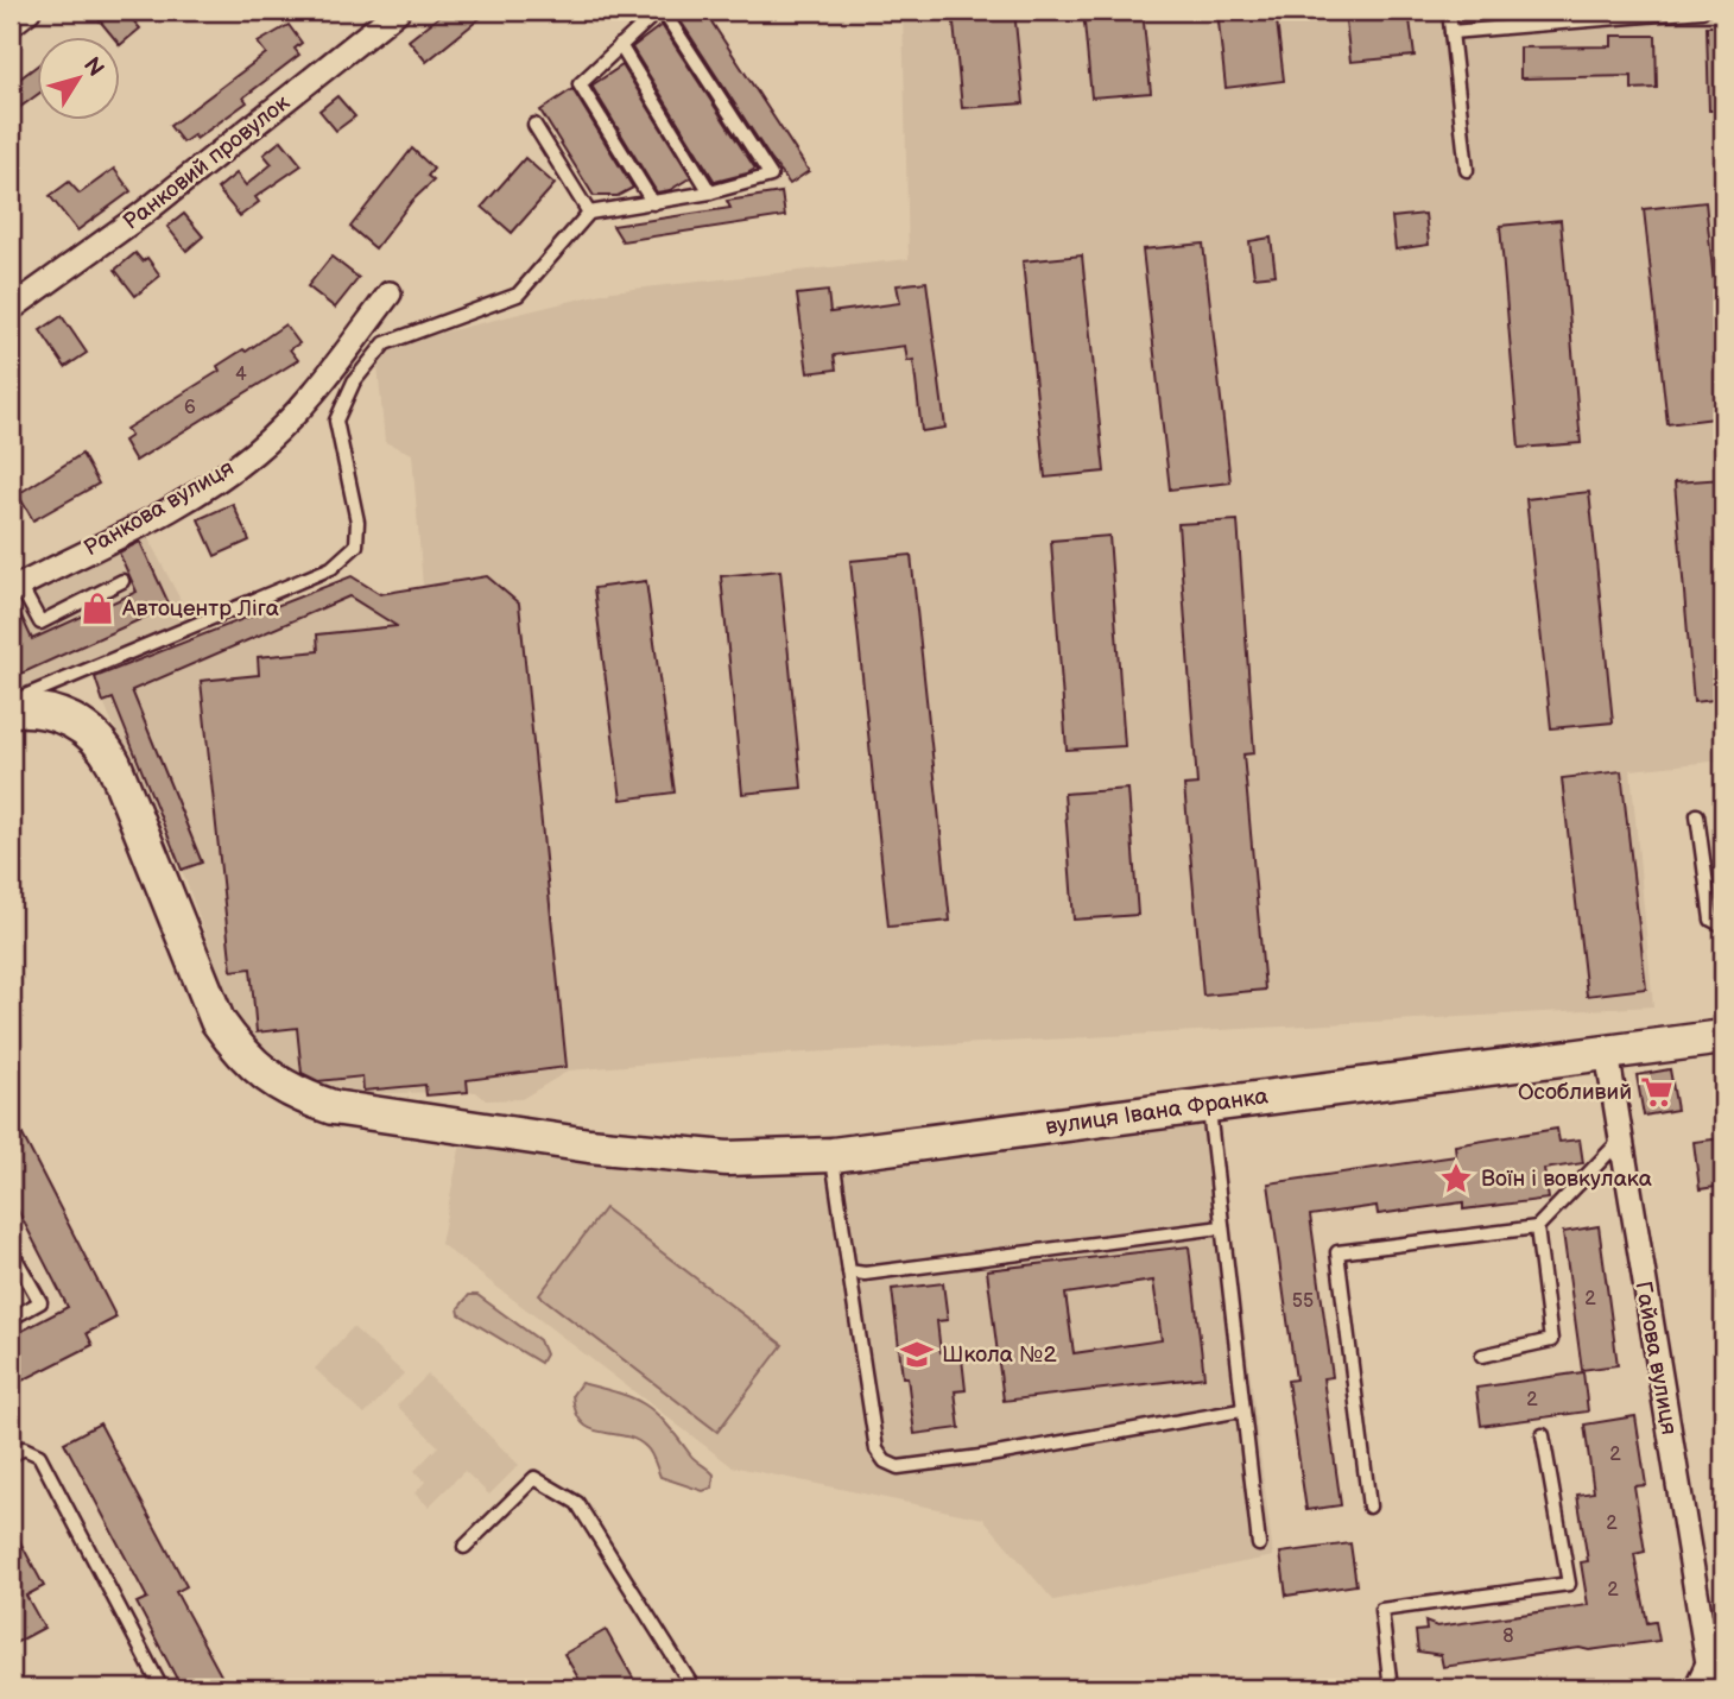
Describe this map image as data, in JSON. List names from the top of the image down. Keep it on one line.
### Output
{"streets":{"main road":["вулиця Івана Франка"],"street":["Ранковий провулок","Ранкова вулиця","Гайова вулиця"]},"crossings":[["вулиця Івана Франка","Гайова вулиця"]],"places":{"shop":["Автоцентр Ліга"],"supermarket":["Особливий"],"place":["Воїн і вовкулака"],"school or university":["Школа №2"]},"house_numbers":["4","6","2","55","2","2","2","2","8"],"north":"top right"}
